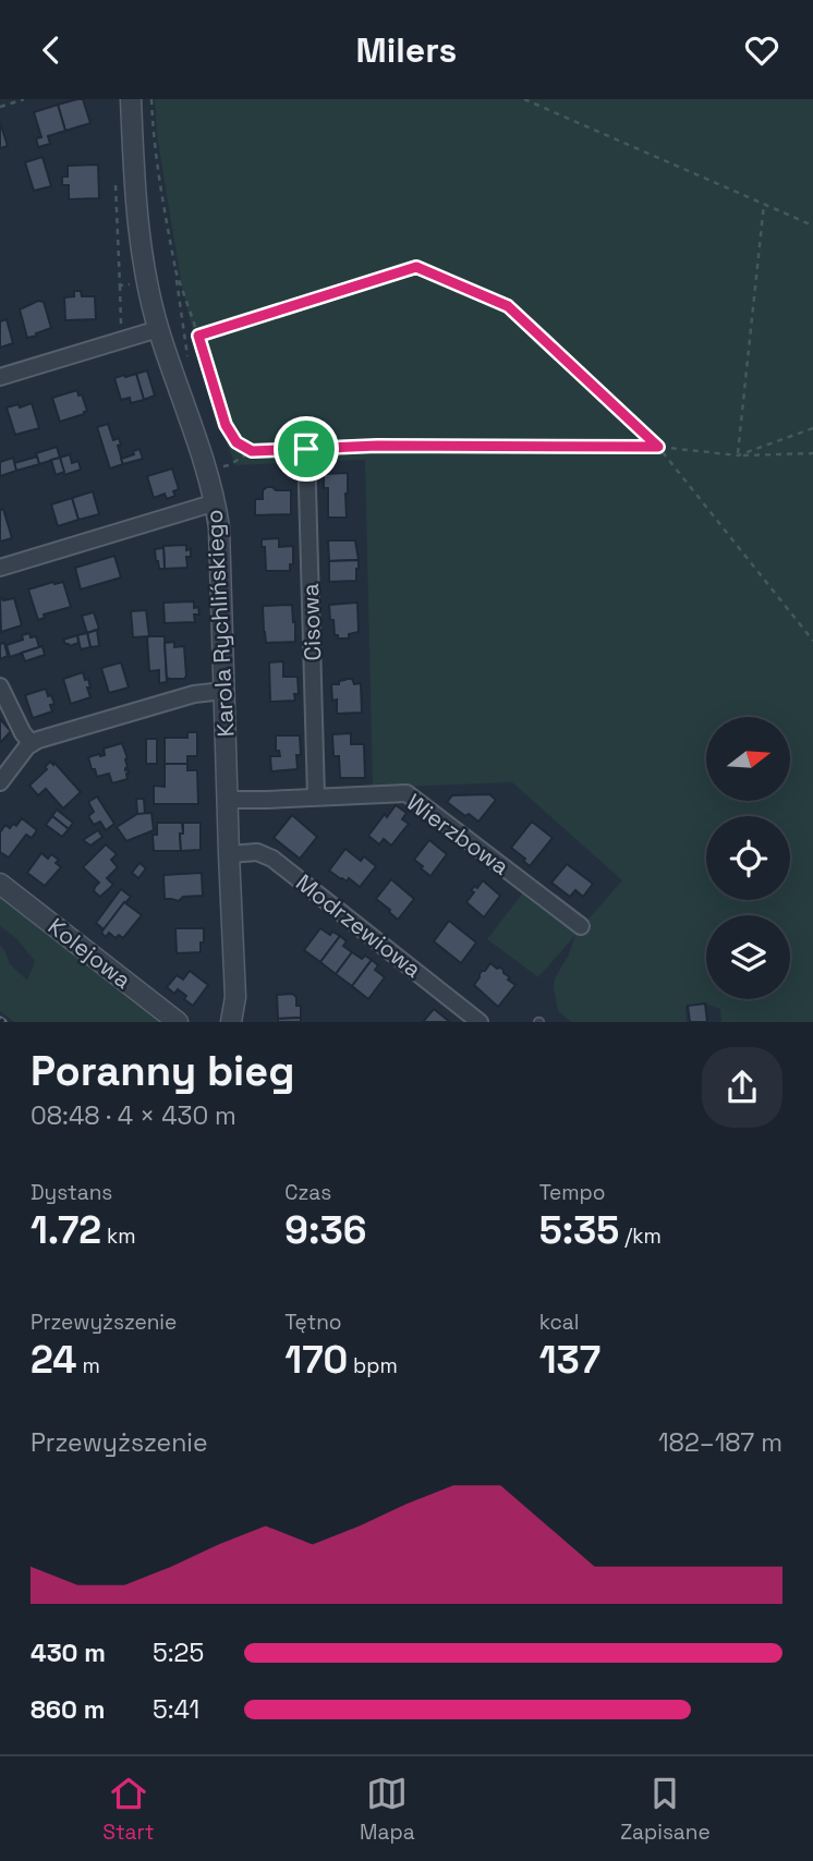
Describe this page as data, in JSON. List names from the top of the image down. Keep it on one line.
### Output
{"streets":{"street":["Cisowa","Karola Rychlińskiego","Wierzbowa","Modrzewiowa","Kolejowa"]},"crossings":[["Cisowa","Wierzbowa"],["Karola Rychlińskiego","Wierzbowa"],["Karola Rychlińskiego","Modrzewiowa"]],"north":"right","page":{"header":"Milers","heading":["Poranny bieg","08:48 · 4 × 430 m"],"stats":[["Dystans","1.72 km"],["Czas","9:36"],["Tempo","5:35 /km"],["Przewyższenie","24 m"],["Tętno","170 bpm"],["kcal","137"]],"chart":["Przewyższenie","182–187 m"],"list":[{"name":"430 m","note":"5:25"},{"name":"860 m","note":"5:41"}],"tabs":["Start","Mapa","Zapisane"]}}
